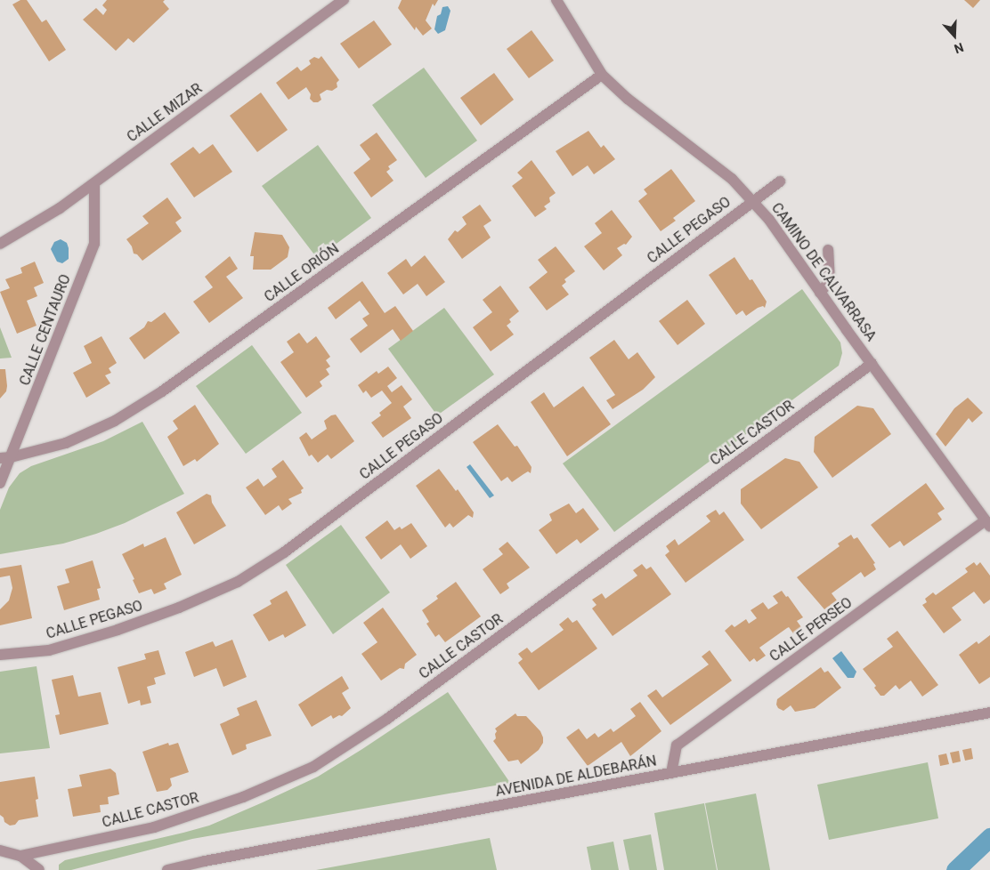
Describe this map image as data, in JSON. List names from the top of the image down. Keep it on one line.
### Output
{"streets":{"street":["CALLE MIZAR","CALLE PEGASO","CAMINO DE CALVARRASA","CALLE ORIÓN","CALLE CENTAURO","CALLE CASTOR","CALLE PERSEO","AVENIDA DE ALDEBARÁN"]},"crossings":[["CALLE MIZAR","CALLE CENTAURO"],["CALLE PEGASO","CAMINO DE CALVARRASA"],["CAMINO DE CALVARRASA","CALLE ORIÓN"],["CAMINO DE CALVARRASA","CALLE CASTOR"],["CAMINO DE CALVARRASA","CALLE PERSEO"],["CALLE ORIÓN","CALLE CENTAURO"],["CALLE PERSEO","AVENIDA DE ALDEBARÁN"]],"north":"bottom"}
